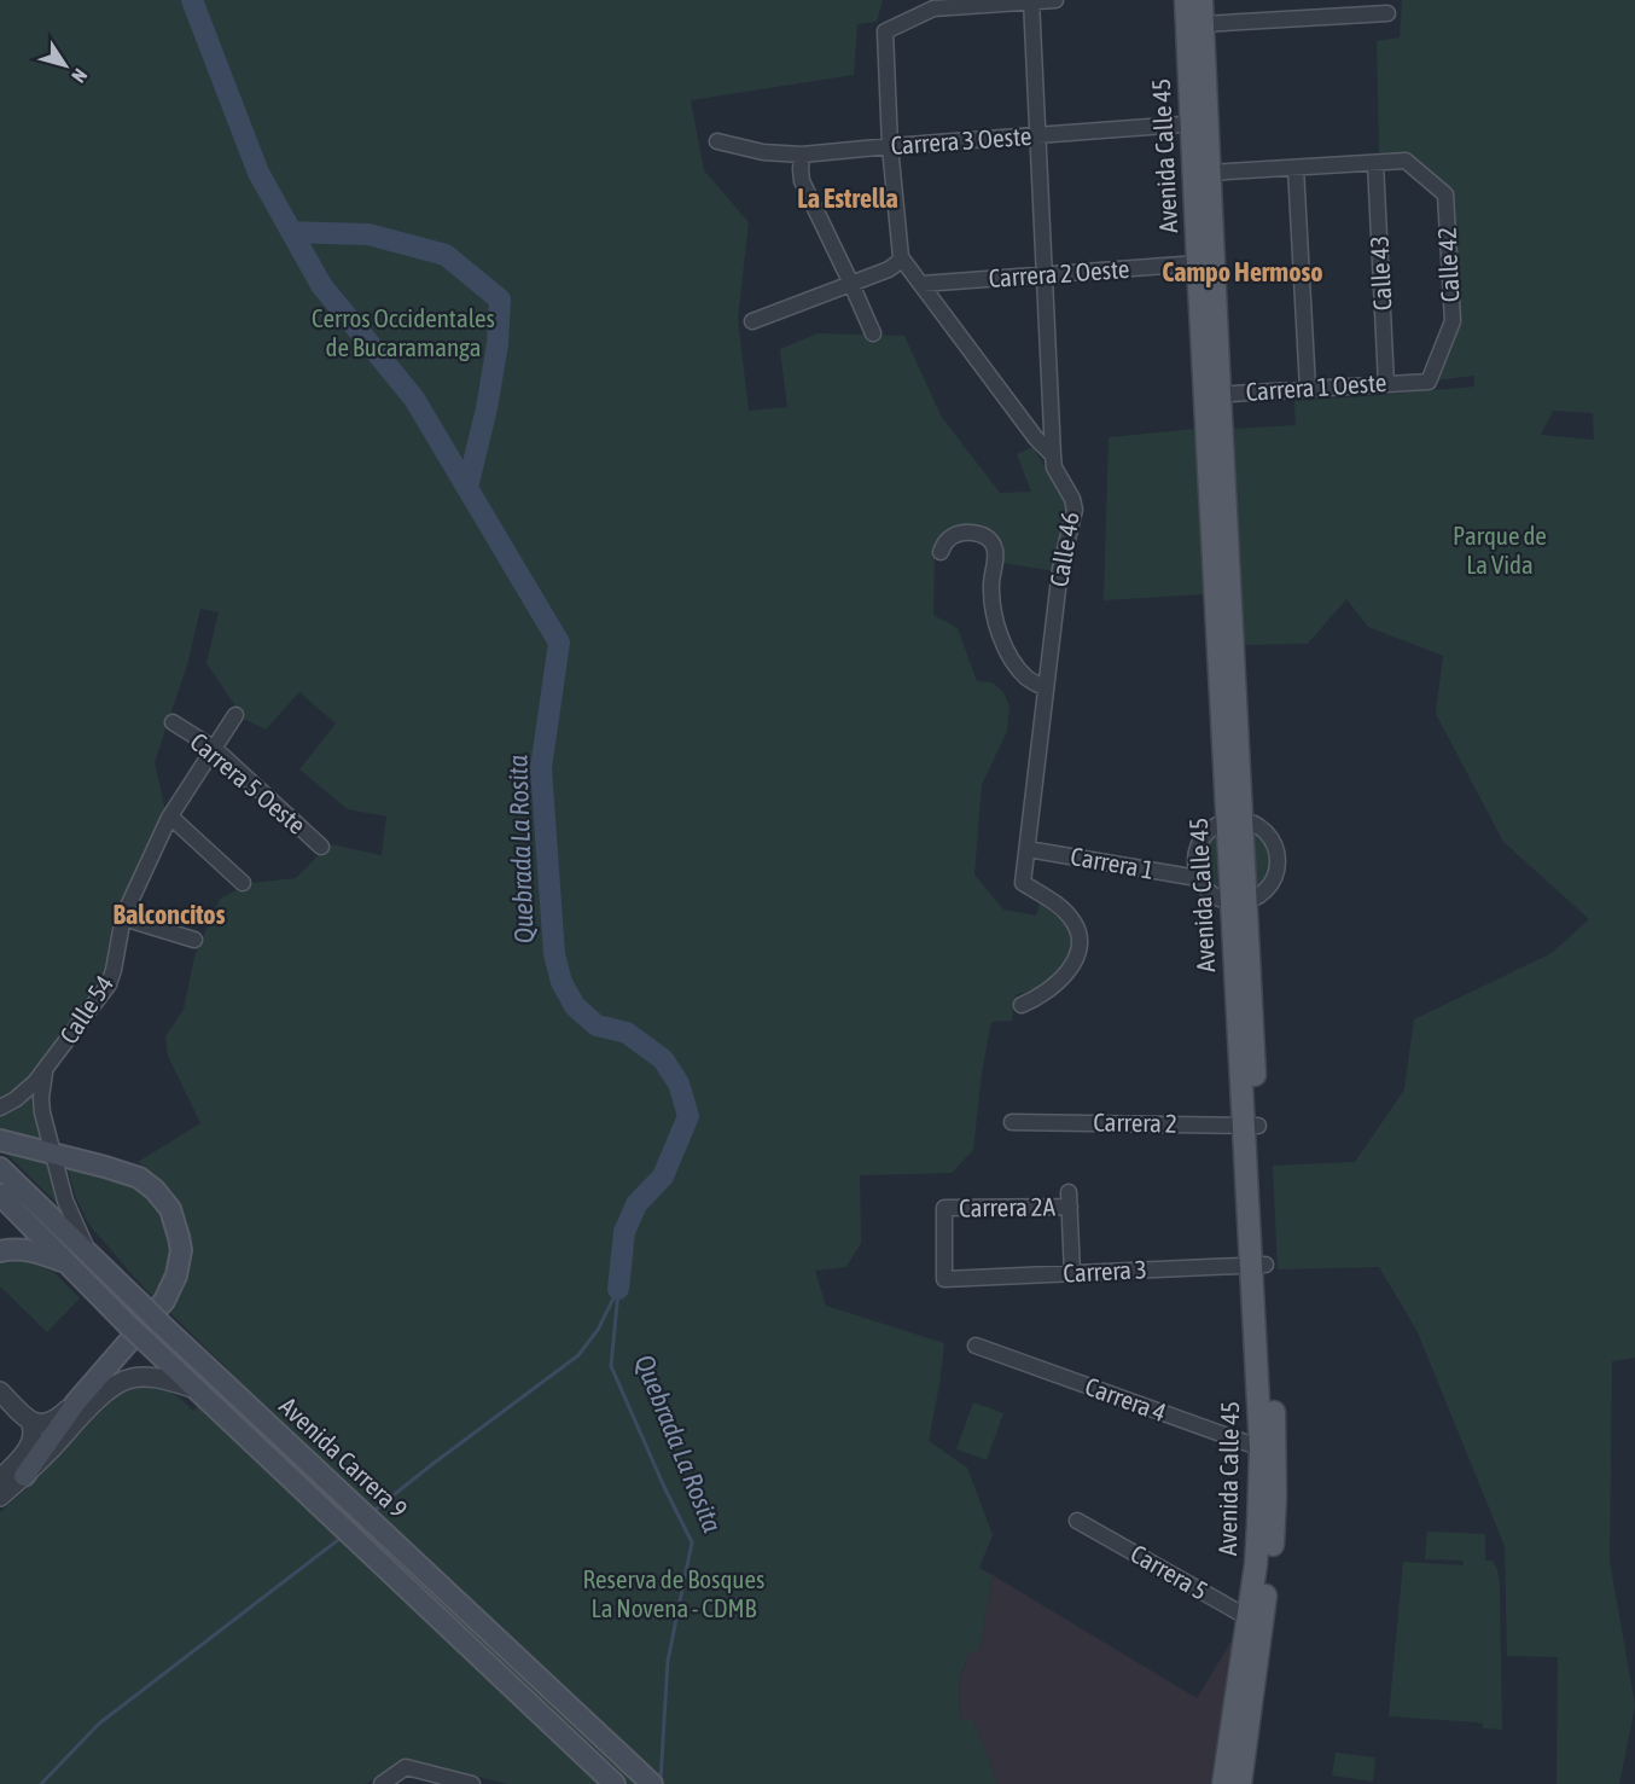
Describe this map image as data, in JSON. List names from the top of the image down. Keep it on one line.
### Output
{"streets":{"main road":["Avenida Calle 45","Avenida Carrera 9"],"street":["Carrera 3 Oeste","Calle 42","Calle 43","Carrera 2 Oeste","Carrera 1 Oeste","Calle 46","Carrera 5 Oeste","Carrera 1","Calle 54","Carrera 2","Carrera 2A","Carrera 3","Carrera 4","Carrera 5"]},"crossings":[["Carrera 3 Oeste","Avenida Calle 45"],["Carrera 3 Oeste","Calle 46"],["Avenida Calle 45","Carrera 2 Oeste"],["Avenida Calle 45","Carrera 1 Oeste"],["Avenida Calle 45","Carrera 2"],["Avenida Calle 45","Carrera 3"],["Avenida Calle 45","Carrera 4"],["Avenida Calle 45","Carrera 5"],["Calle 42","Calle 43"],["Calle 42","Carrera 1 Oeste"],["Calle 43","Carrera 1 Oeste"],["Carrera 2 Oeste","Calle 46"],["Calle 46","Carrera 1"],["Carrera 5 Oeste","Calle 54"],["Calle 54","Avenida Carrera 9"],["Carrera 2A","Carrera 3"]],"districts":["La Estrella","Campo Hermoso","Balconcitos"],"water":["Quebrada La Rosita"],"parks":["Cerros Occidentales de Bucaramanga","Parque de La Vida","Reserva de Bosques La Novena - CDMB"],"north":"bottom right"}
